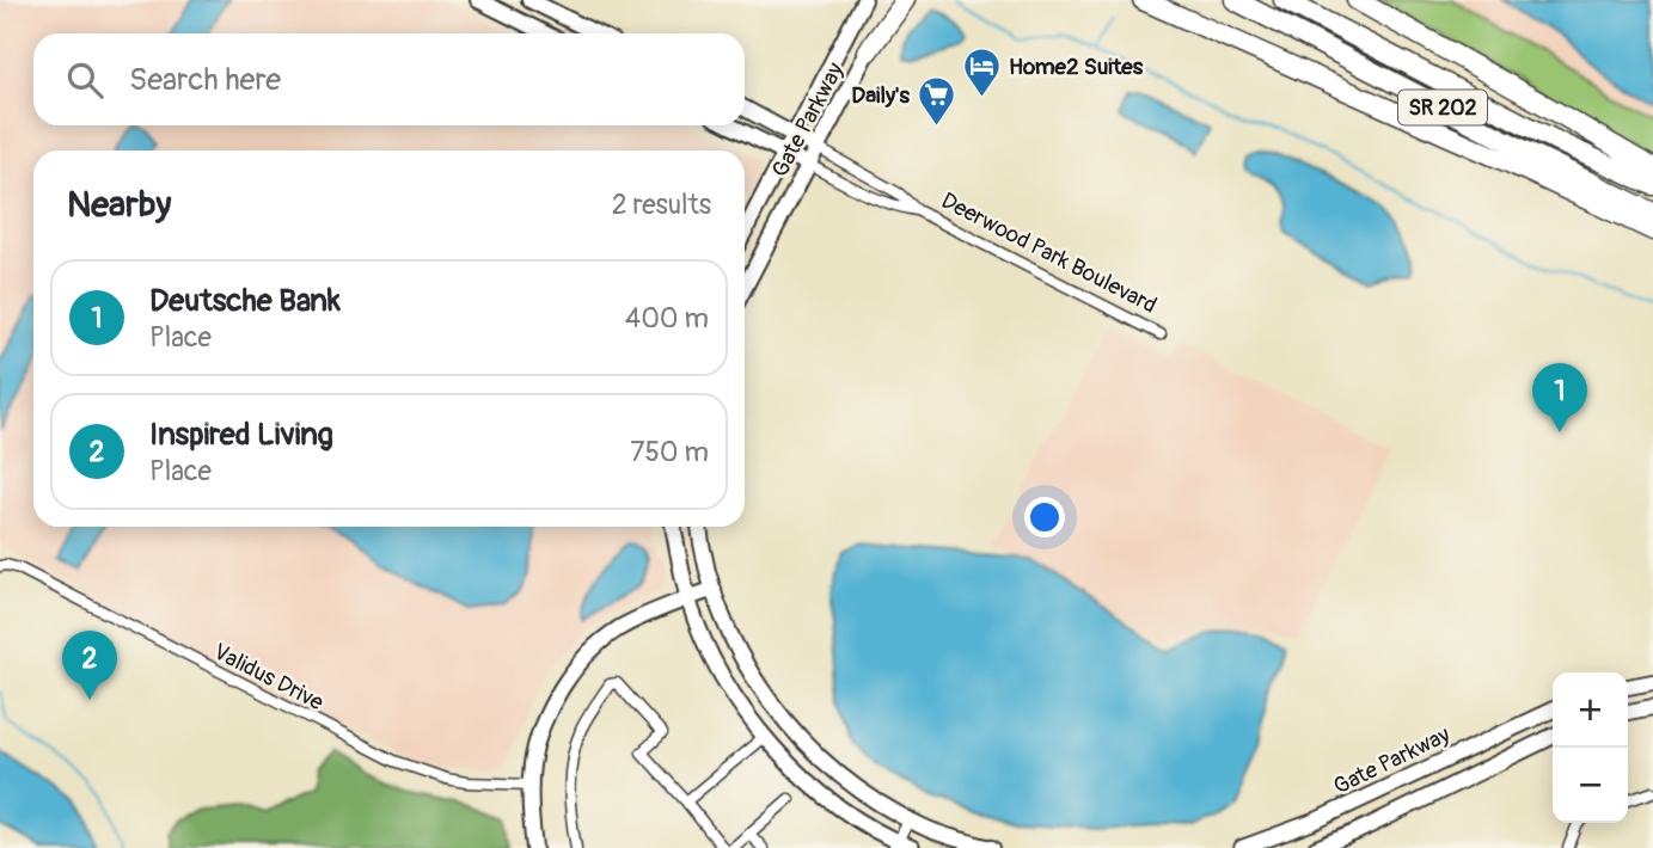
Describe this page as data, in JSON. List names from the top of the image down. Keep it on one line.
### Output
{"streets":{"highway":["SR 202"],"main road":["Gate Parkway","Deerwood Park Boulevard"],"street":["Validus Drive"]},"crossings":[["Gate Parkway","Deerwood Park Boulevard"]],"places":{"hotel":["Home2 Suites"],"supermarket":["Daily's"]},"page":{"search":"Search here","heading":["Nearby","2 results"],"list":[{"mark":"1","name":"Deutsche Bank","note":"Place","value":"400 m"},{"mark":"2","name":"Inspired Living","note":"Place","value":"750 m"}],"pins":["1","2"],"map_buttons":["+","−"]}}
